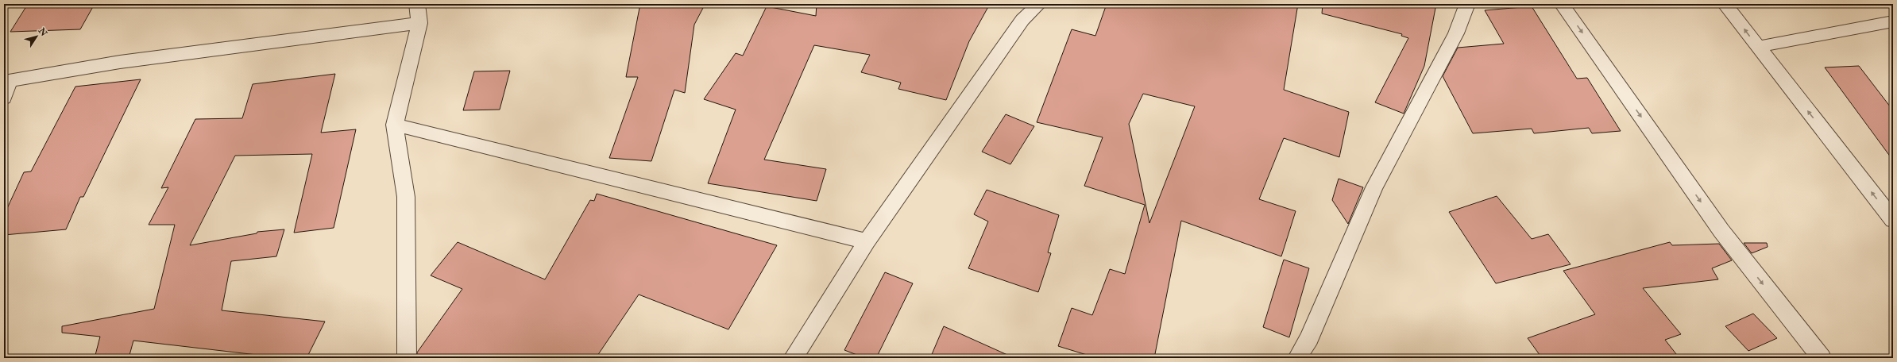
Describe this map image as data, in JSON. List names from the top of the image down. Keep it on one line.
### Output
{"north":"top right"}
